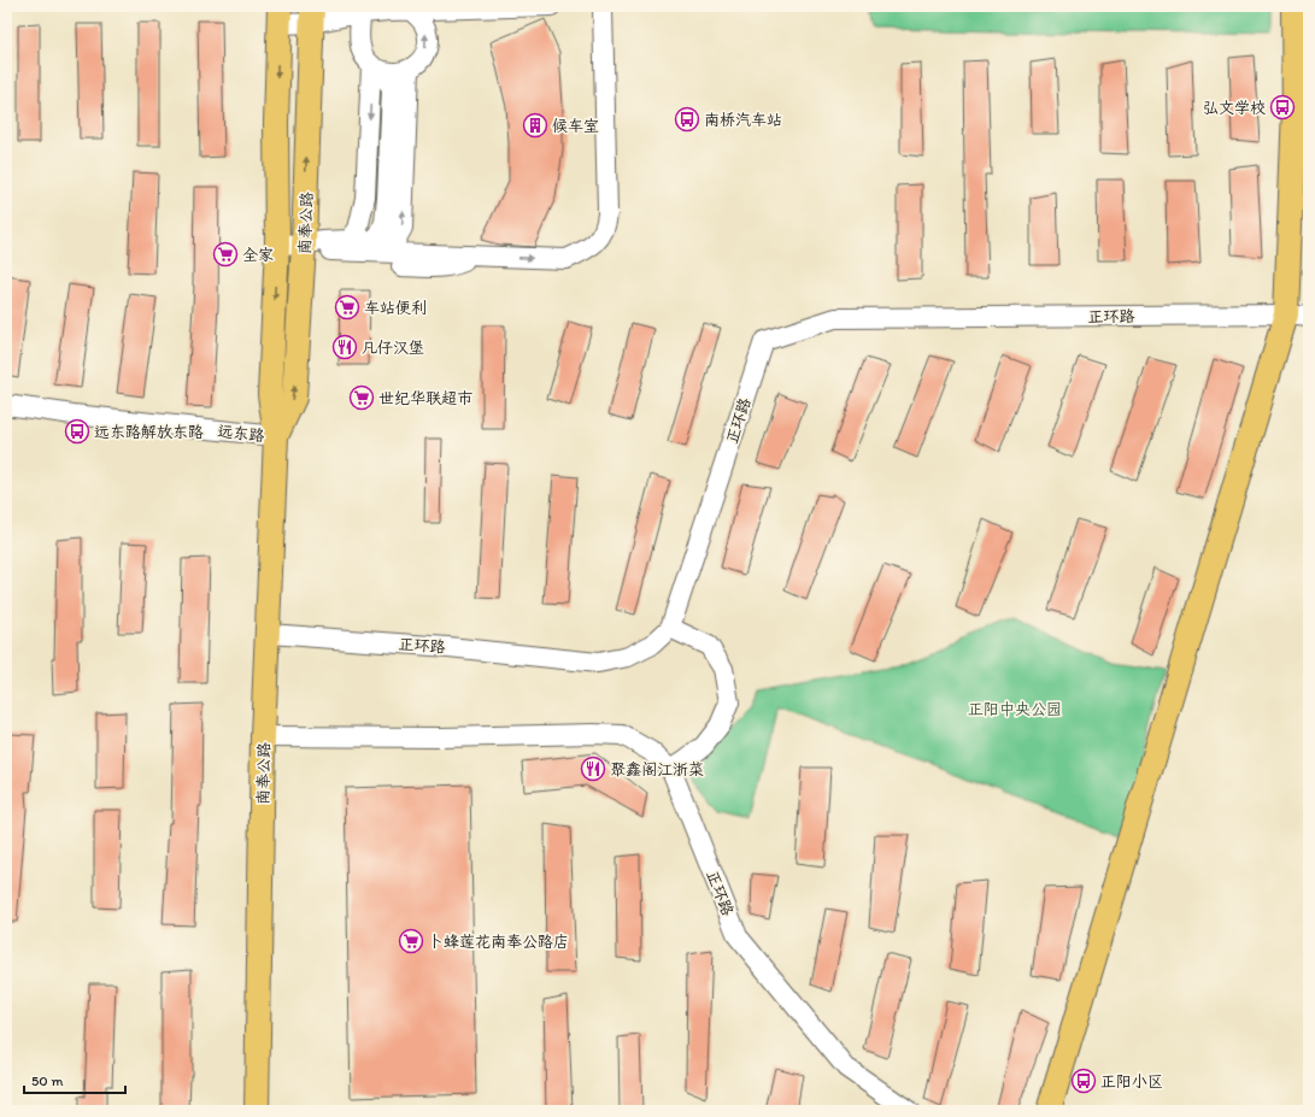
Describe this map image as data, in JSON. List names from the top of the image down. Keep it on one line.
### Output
{"streets":{"main road":["南奉公路"],"street":["正环路","远东路"]},"crossings":[["南奉公路","正环路"],["南奉公路","远东路"]],"parks":["正阳中央公园"],"places":{"bus stop":["弘文学校","南桥汽车站","远东路解放东路","正阳小区"],"building":["候车室"],"supermarket":["全家","车站便利","世纪华联超市","卜蜂莲花南奉公路店"],"restaurant":["凡仔汉堡","聚鑫阁江浙菜"]},"scale_bar":"50 m"}
